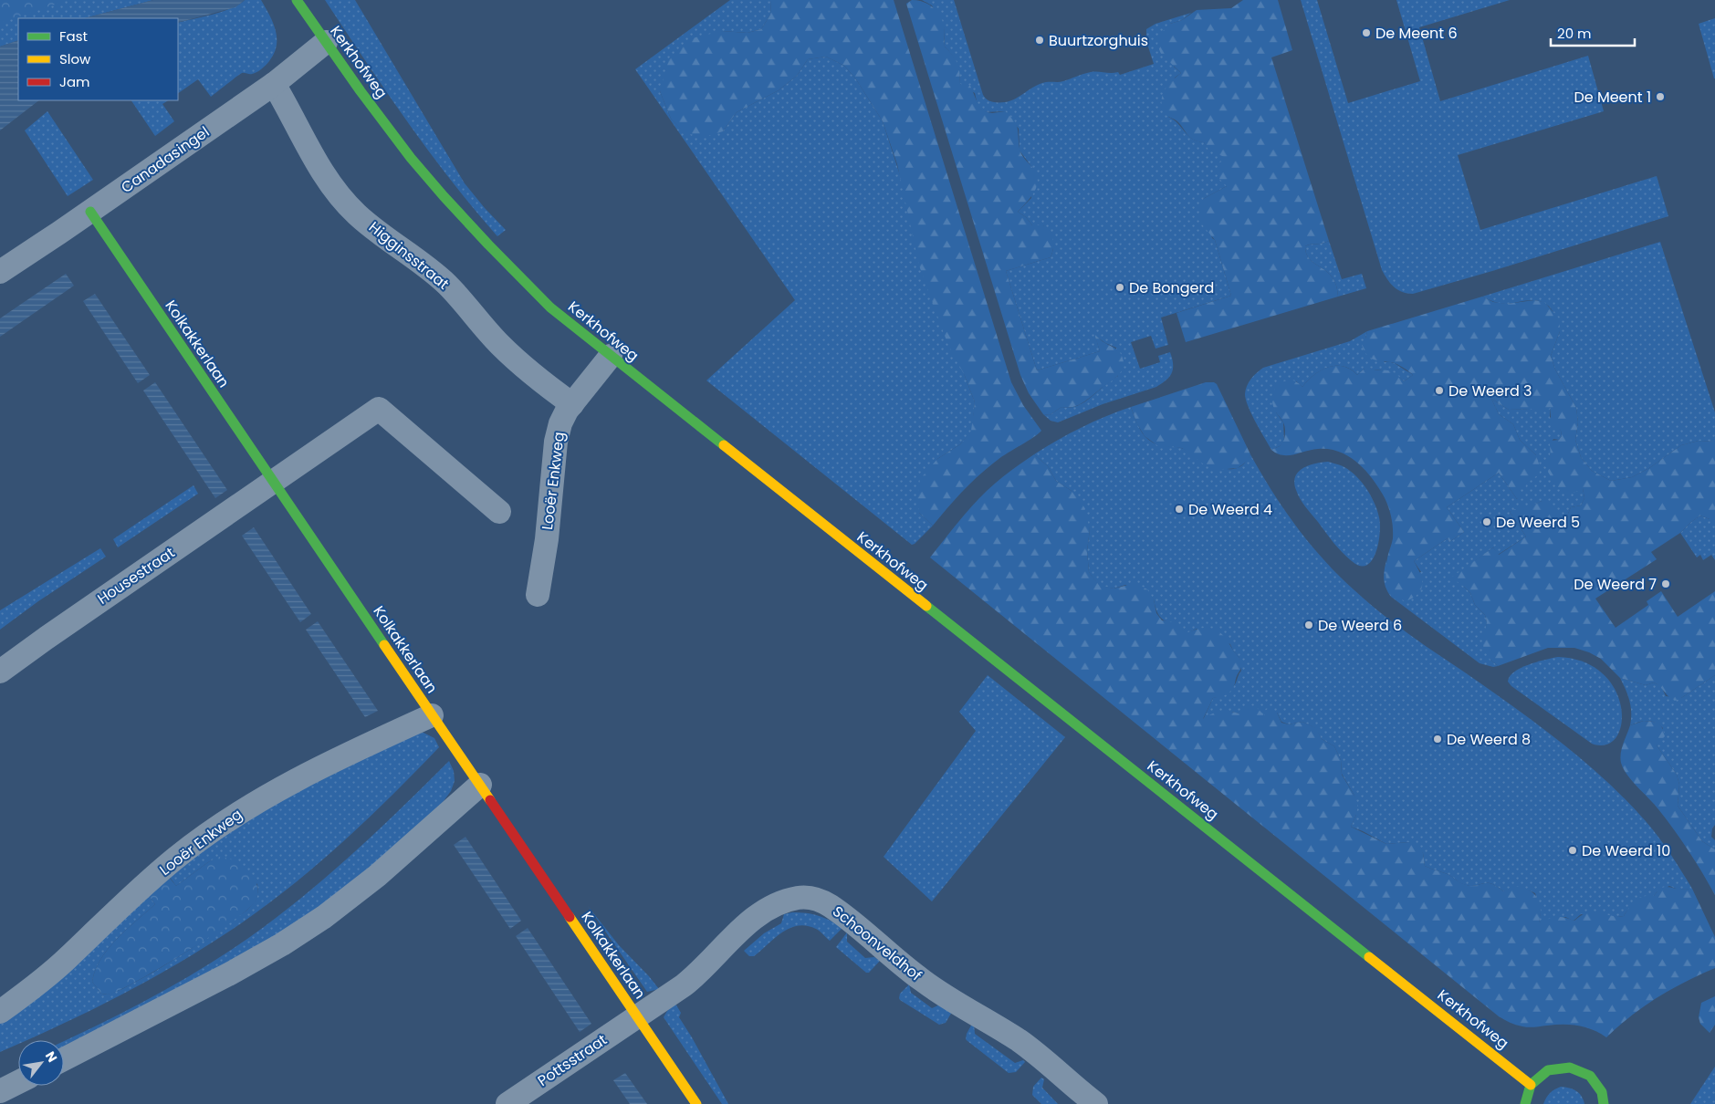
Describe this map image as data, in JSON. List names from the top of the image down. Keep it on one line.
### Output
{"streets":{"street":["Kerkhofweg","Canadasingel","Higginsstraat","Kolkakkerlaan","Looër Enkweg","Housestraat","Schoonveldhof","Pottsstraat"]},"crossings":[["Kerkhofweg","Canadasingel"],["Kerkhofweg","Looër Enkweg"],["Canadasingel","Higginsstraat"],["Canadasingel","Kolkakkerlaan"],["Higginsstraat","Looër Enkweg"],["Kolkakkerlaan","Looër Enkweg"],["Kolkakkerlaan","Housestraat"],["Kolkakkerlaan","Schoonveldhof"],["Kolkakkerlaan","Pottsstraat"],["Schoonveldhof","Pottsstraat"]],"places":["De Meent 6","Buurtzorghuis","De Meent 1","De Bongerd","De Weerd 3","De Weerd 4","De Weerd 5","De Weerd 7","De Weerd 6","De Weerd 8","De Weerd 10"],"legend":["Fast","Slow","Jam"],"scale_bar":"20 m","north":"top right"}
